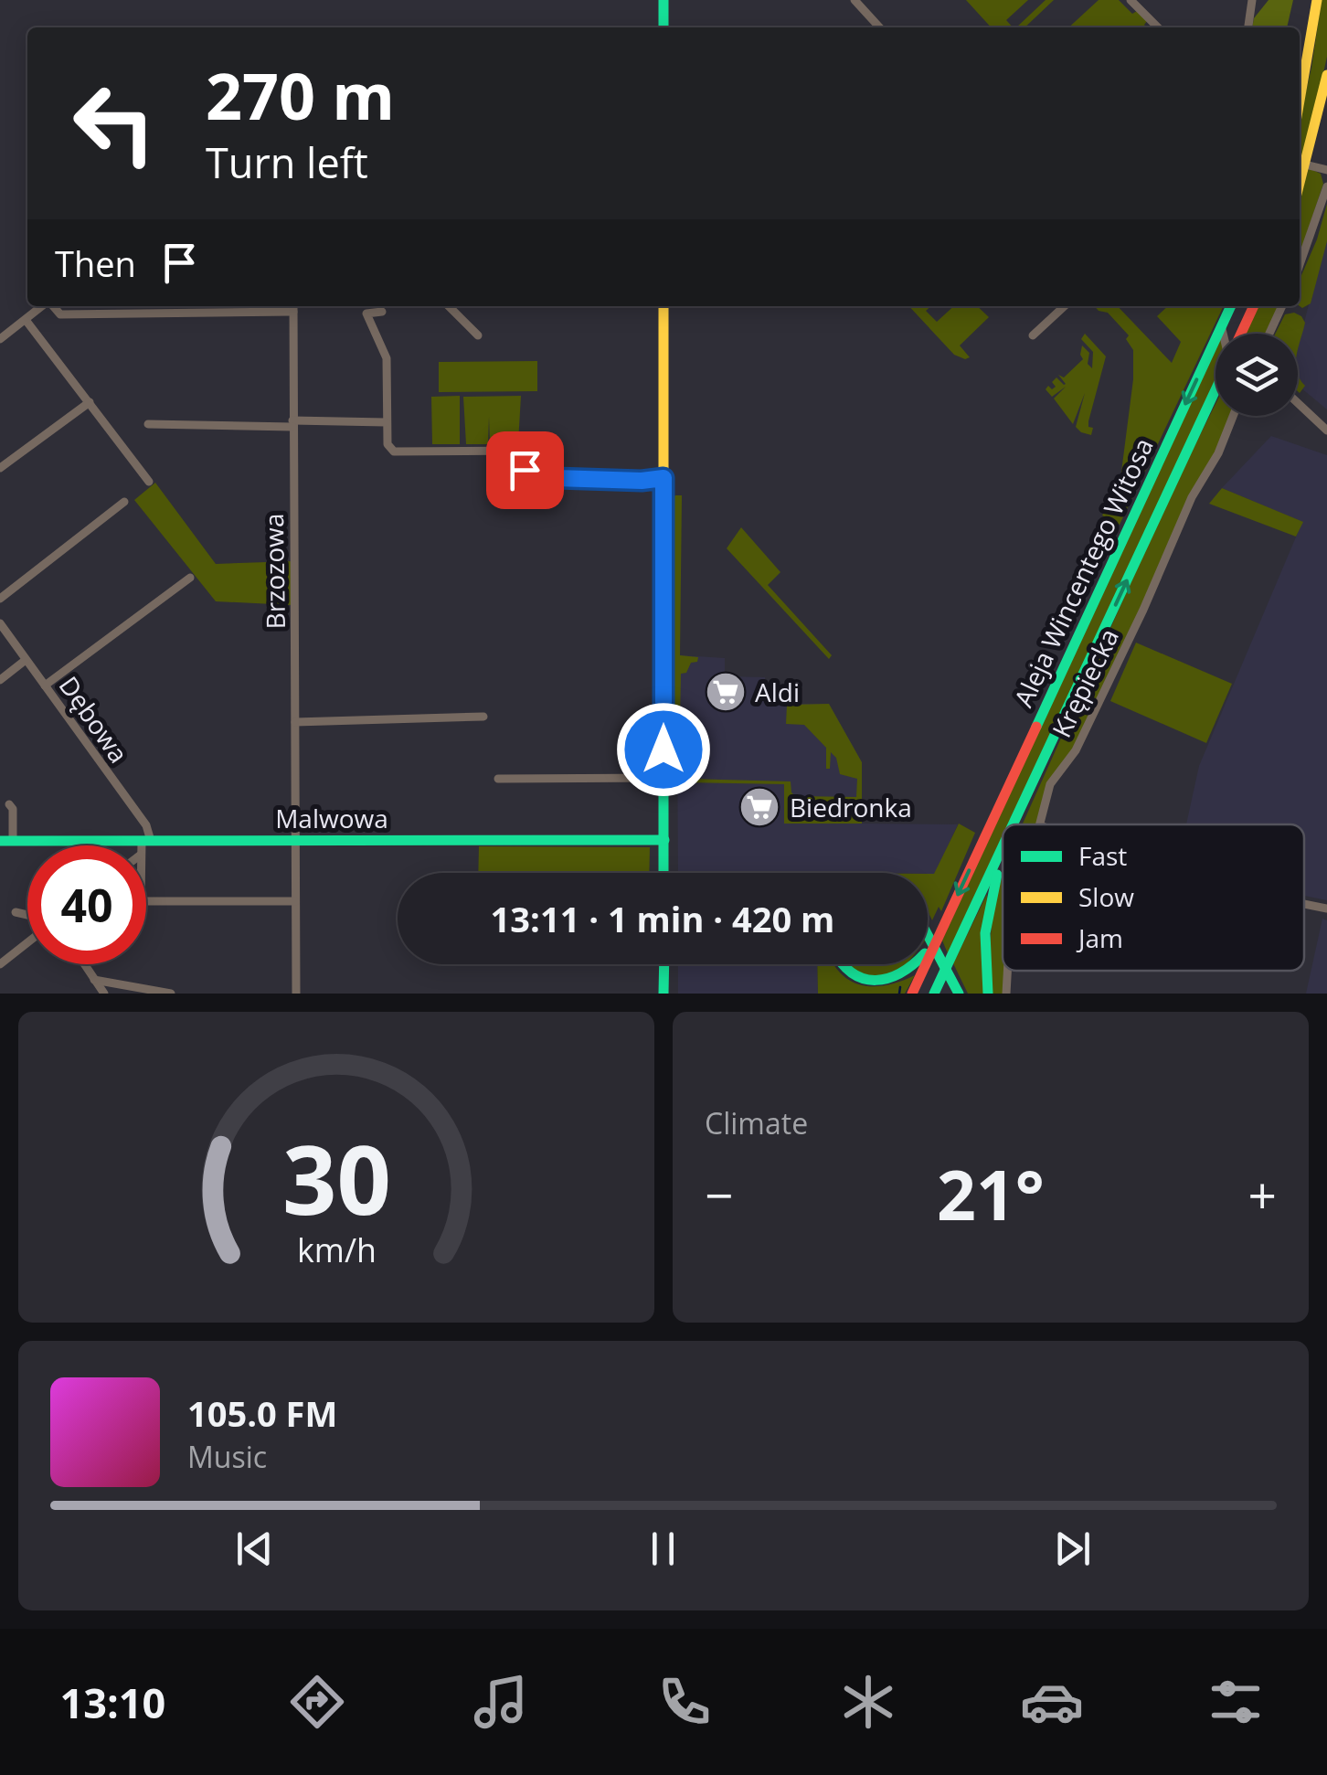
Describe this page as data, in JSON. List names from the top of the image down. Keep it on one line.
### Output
{"streets":{"main road":["Aleja Wincentego Witosa","Malwowa"],"street":["Brzozowa","Krępiecka","Dębowa"]},"crossings":[["Brzozowa","Malwowa"],["Dębowa","Malwowa"]],"places":{"supermarket":["Aldi","Biedronka"]},"legend":["Fast","Slow","Jam"],"page":{"turn":["270 m","Turn left"],"then":"Then","limit":"40","trip":"13:11 · 1 min · 420 m","tile":"Climate","heat":["−","21°","+"],"song":["105.0 FM","Music"],"tabs":"13:10","gauge":["30","km/h"]}}
